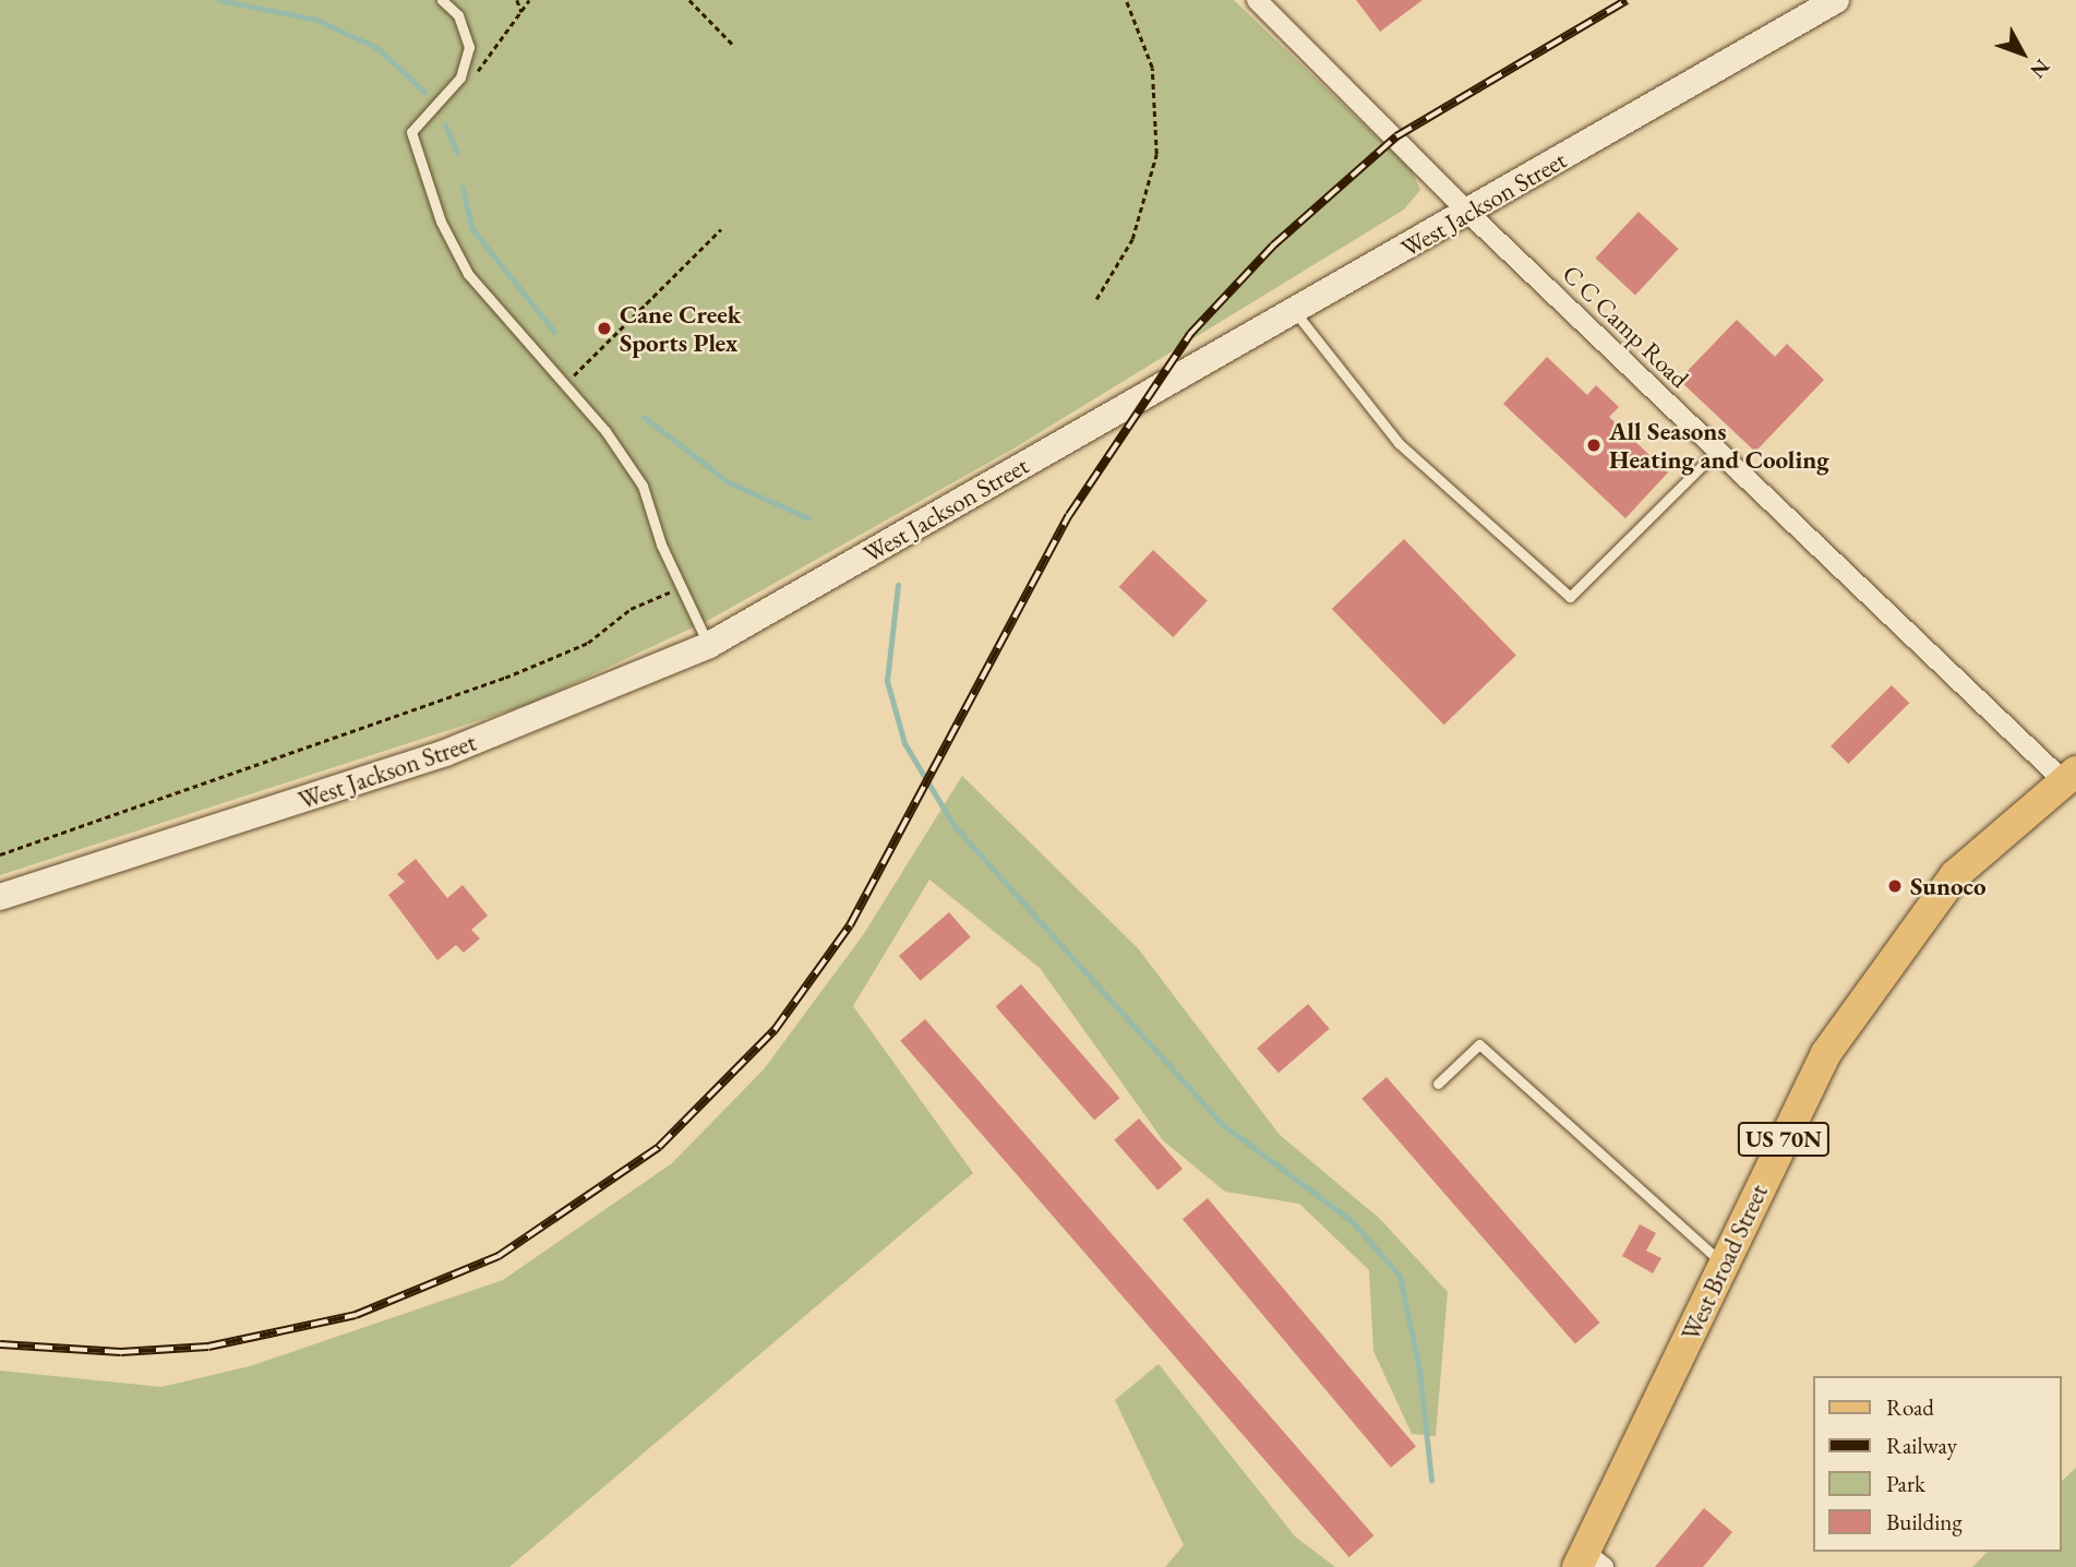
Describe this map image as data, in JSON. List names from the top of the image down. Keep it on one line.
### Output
{"streets":{"main road":["US 70N","West Broad Street"],"street":["West Jackson Street","C C Camp Road"]},"crossings":[["West Jackson Street","C C Camp Road"],["C C Camp Road","West Broad Street"]],"places":["Cane Creek Sports Plex","All Seasons Heating and Cooling","Sunoco"],"legend":["Road","Railway","Park","Building"],"north":"bottom right"}
